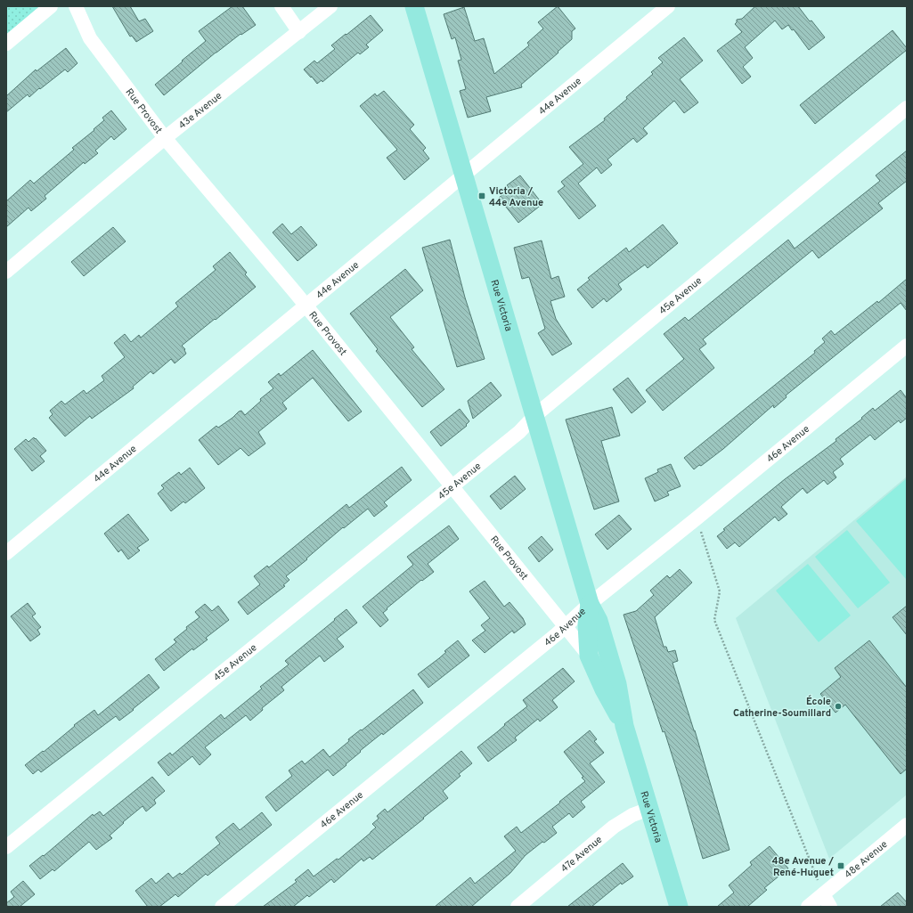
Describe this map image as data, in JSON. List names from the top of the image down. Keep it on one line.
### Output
{"streets":{"main road":["Rue Victoria"],"street":["44e Avenue","43e Avenue","Rue Provost","45e Avenue","46e Avenue","47e Avenue","48e Avenue"]},"crossings":[["44e Avenue","Rue Provost"],["44e Avenue","Rue Victoria"],["43e Avenue","Rue Provost"],["Rue Provost","45e Avenue"],["Rue Provost","Rue Victoria"],["Rue Provost","46e Avenue"],["45e Avenue","Rue Victoria"],["Rue Victoria","46e Avenue"],["Rue Victoria","47e Avenue"]],"places":{"transit":["Victoria / 44e Avenue","48e Avenue / René-Huguet"],"other":["École Catherine-Soumillard"]}}
